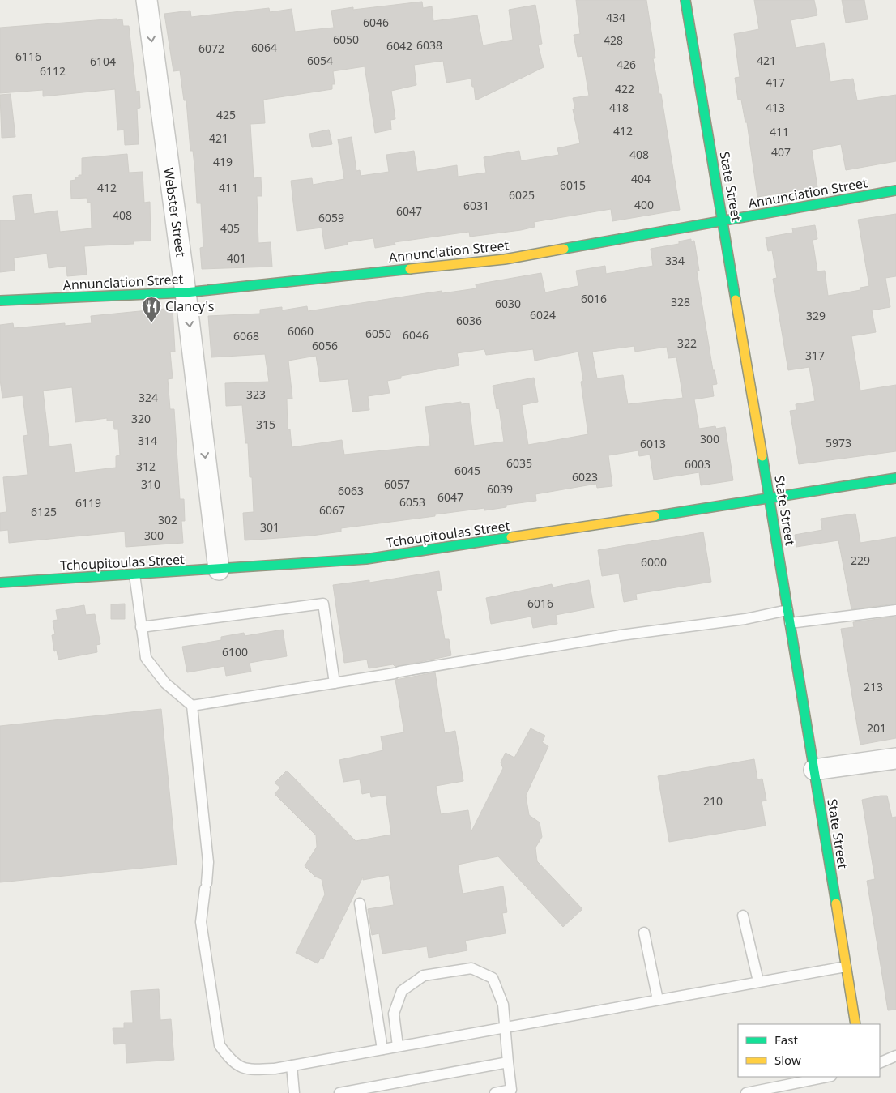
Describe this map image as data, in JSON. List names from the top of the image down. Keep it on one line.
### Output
{"streets":{"street":["State Street","Annunciation Street","Webster Street","Tchoupitoulas Street"]},"crossings":[["State Street","Annunciation Street"],["State Street","Tchoupitoulas Street"],["Annunciation Street","Webster Street"],["Webster Street","Tchoupitoulas Street"]],"one_way":["Webster Street"],"places":{"restaurant":["Clancy's"]},"house_numbers":["434","6046","6050","428","6038","6042","6064","6072","6116","6054","421","6104","426","6112","417","422","418","413","425","412","411","421","407","408","419","404","6015","412","411","6025","400","6031","6047","408","6059","405","401","334","6016","328","6030","6024","329","6036","6060","6050","6046","6068","322","6056","317","323","324","320","315","300","314","5973","6013","6035","6003","312","6045","6023","310","6057","6039","6063","6047","6053","6119","6067","6125","302","301","300","229","6000","6016","6100","213","201","210"],"legend":["Fast","Slow"]}
